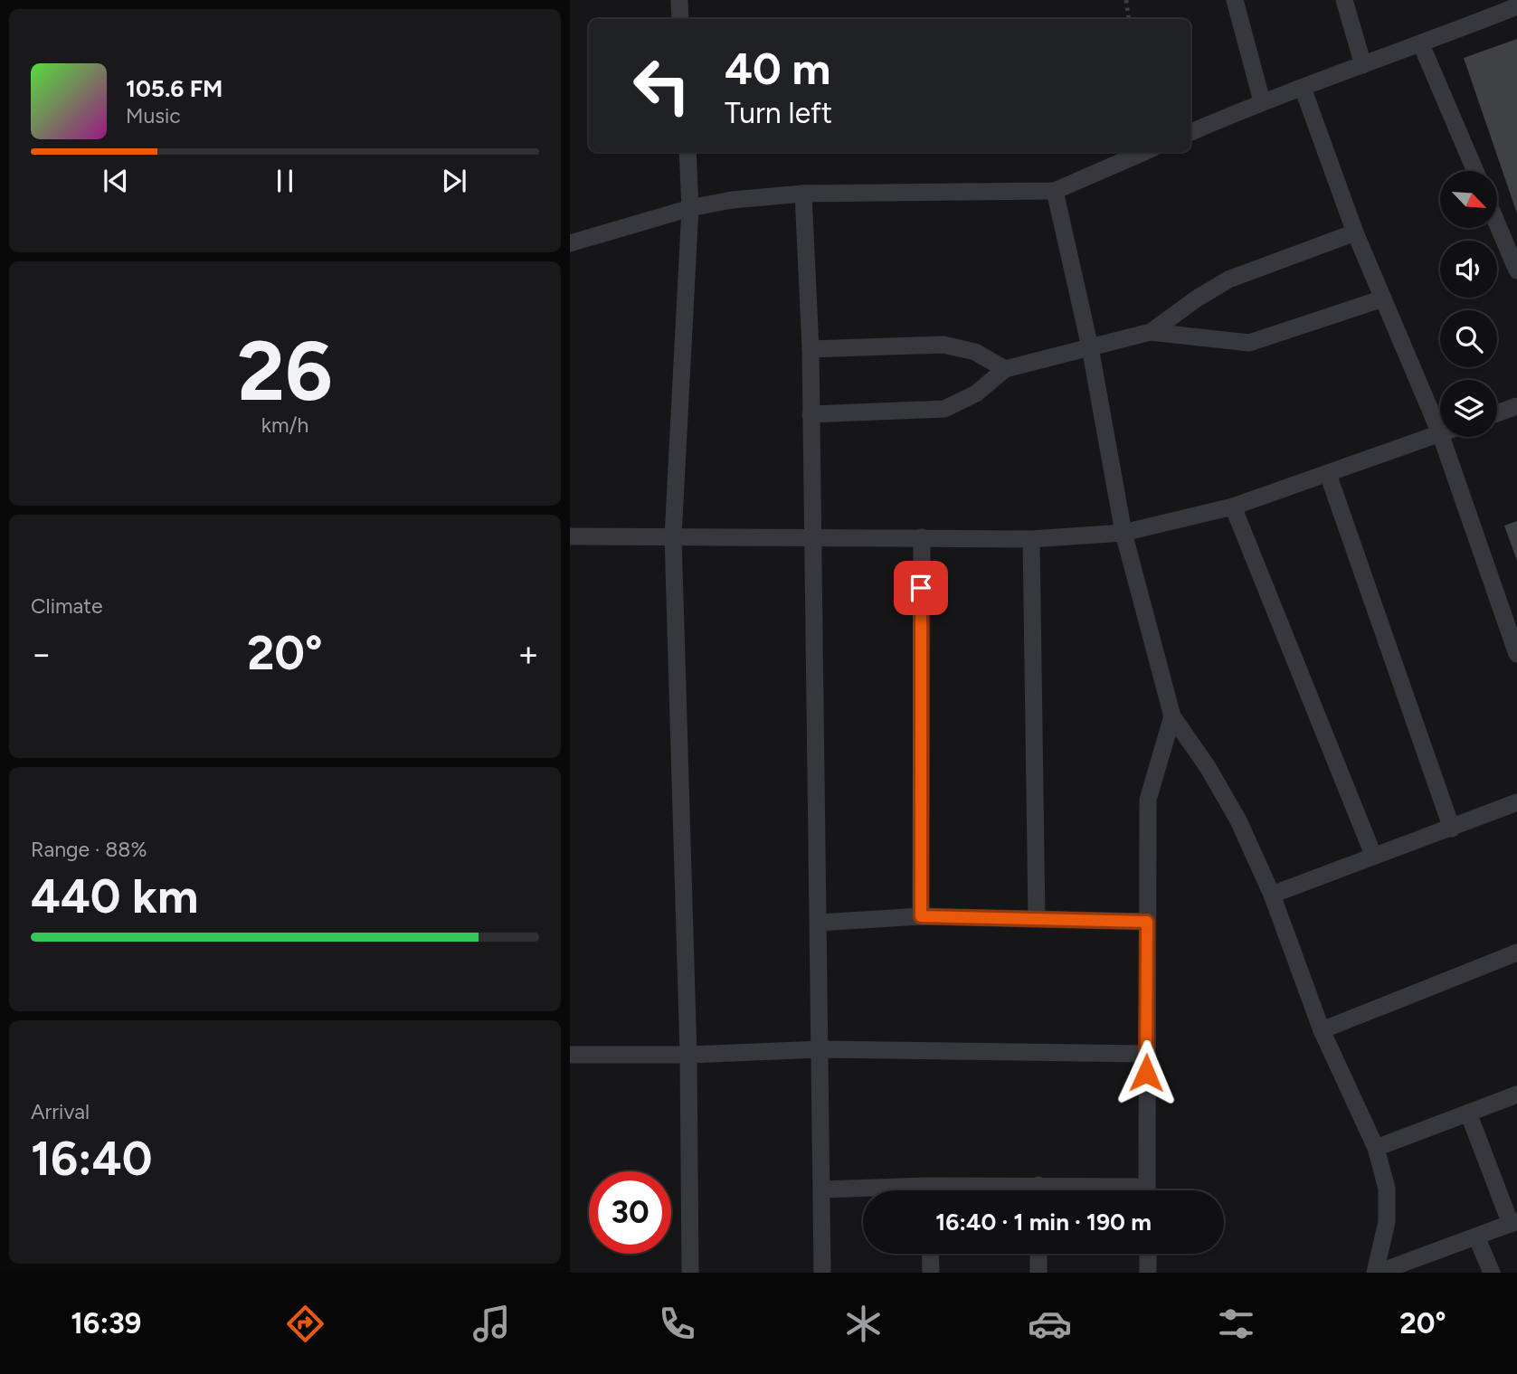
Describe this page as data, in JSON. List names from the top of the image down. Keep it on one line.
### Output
{"north":"bottom right","page":{"turn":["40 m","Turn left"],"song":["105.6 FM","Music"],"tile":[["26","km/h"],"Climate",["Range · 88%","440 km"],["Arrival","16:40"]],"heat":["−","20°","+"],"limit":"30","trip":"16:40 · 1 min · 190 m","tabs":["16:39","20°"]}}
